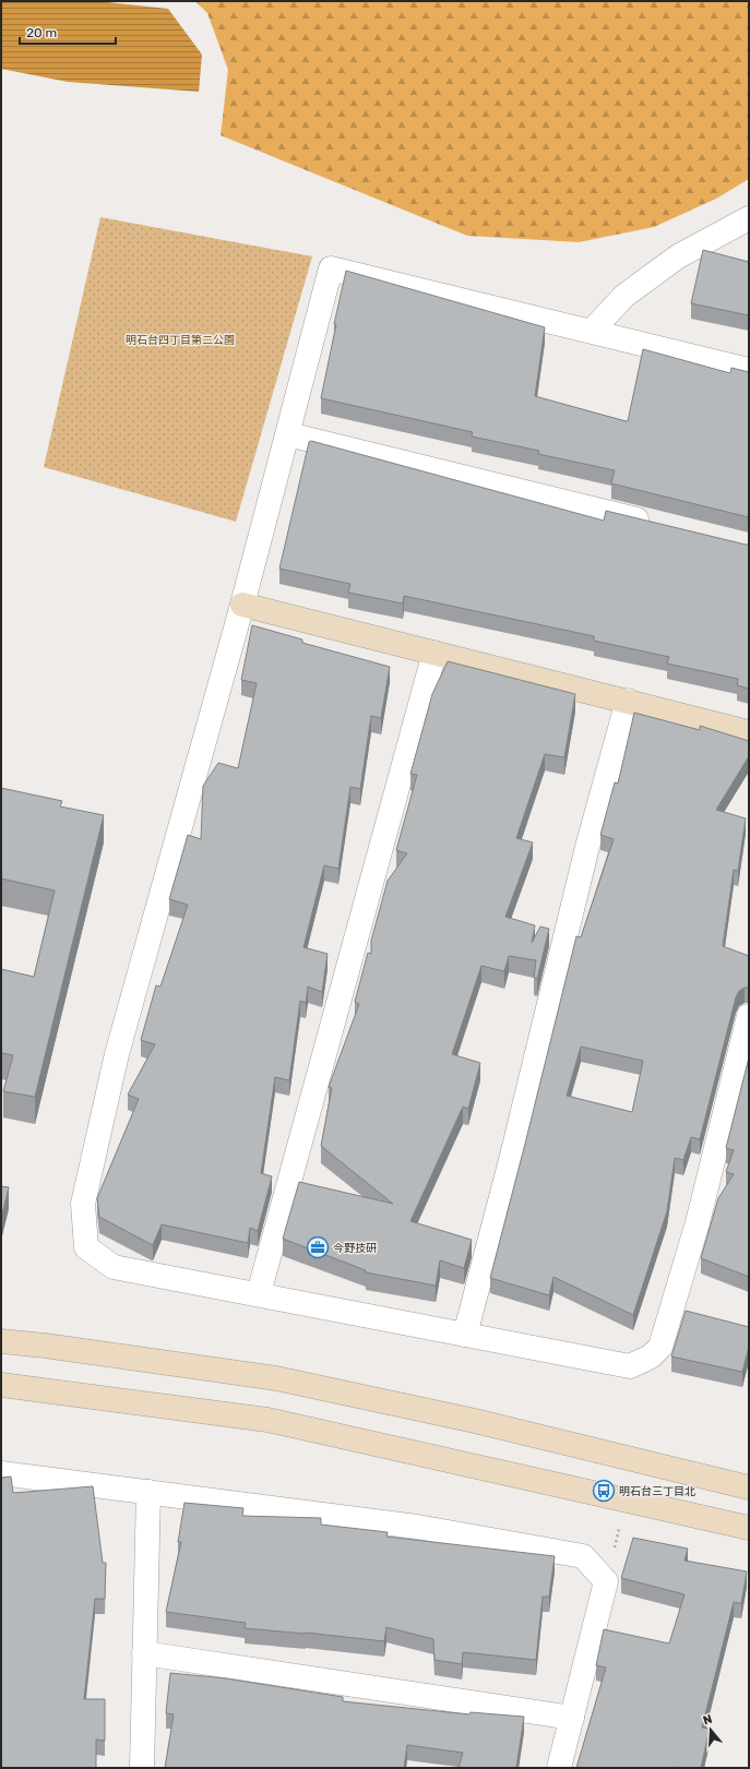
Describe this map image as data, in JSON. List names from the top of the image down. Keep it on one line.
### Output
{"parks":["明石台四丁目第二公園"],"places":{"office":["今野技研"],"bus stop":["明石台三丁目北"]},"scale_bar":"20 m","north":"top"}
